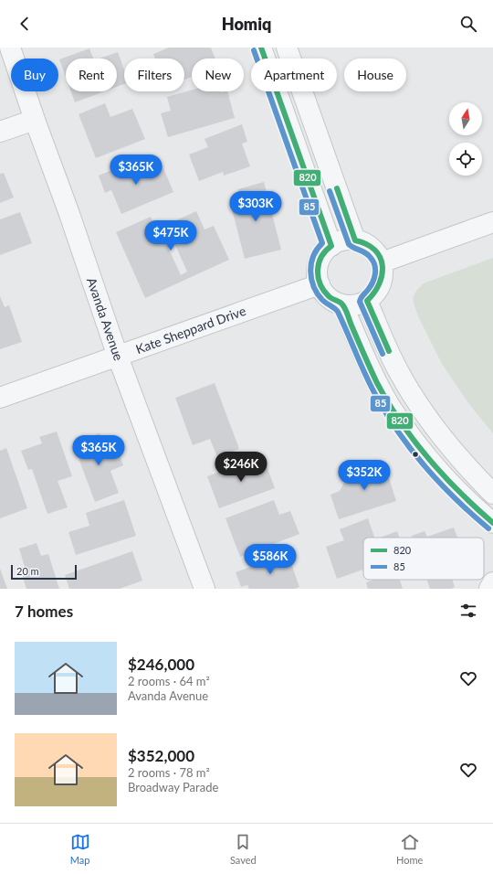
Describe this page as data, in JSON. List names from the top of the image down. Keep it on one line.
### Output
{"streets":{"street":["Avanda Avenue","Kate Sheppard Drive"]},"crossings":[["Avanda Avenue","Kate Sheppard Drive"]],"lines":["transit line 820","transit line 85"],"legend":["820","85"],"scale_bar":"20 m","north":"top","page":{"header":"Homiq","chip":["Buy","Rent","Filters","New","Apartment","House"],"price":["$365K","$303K","$475K","$365K","$246K","$352K","$586K"],"scale":"20 m","heading":"7 homes","list":[{"name":"$246,000","note":"2 rooms · 64 m² · Avanda Avenue"},{"name":"$352,000","note":"2 rooms · 78 m² · Broadway Parade"}],"tabs":["Map","Saved","Home"]}}
